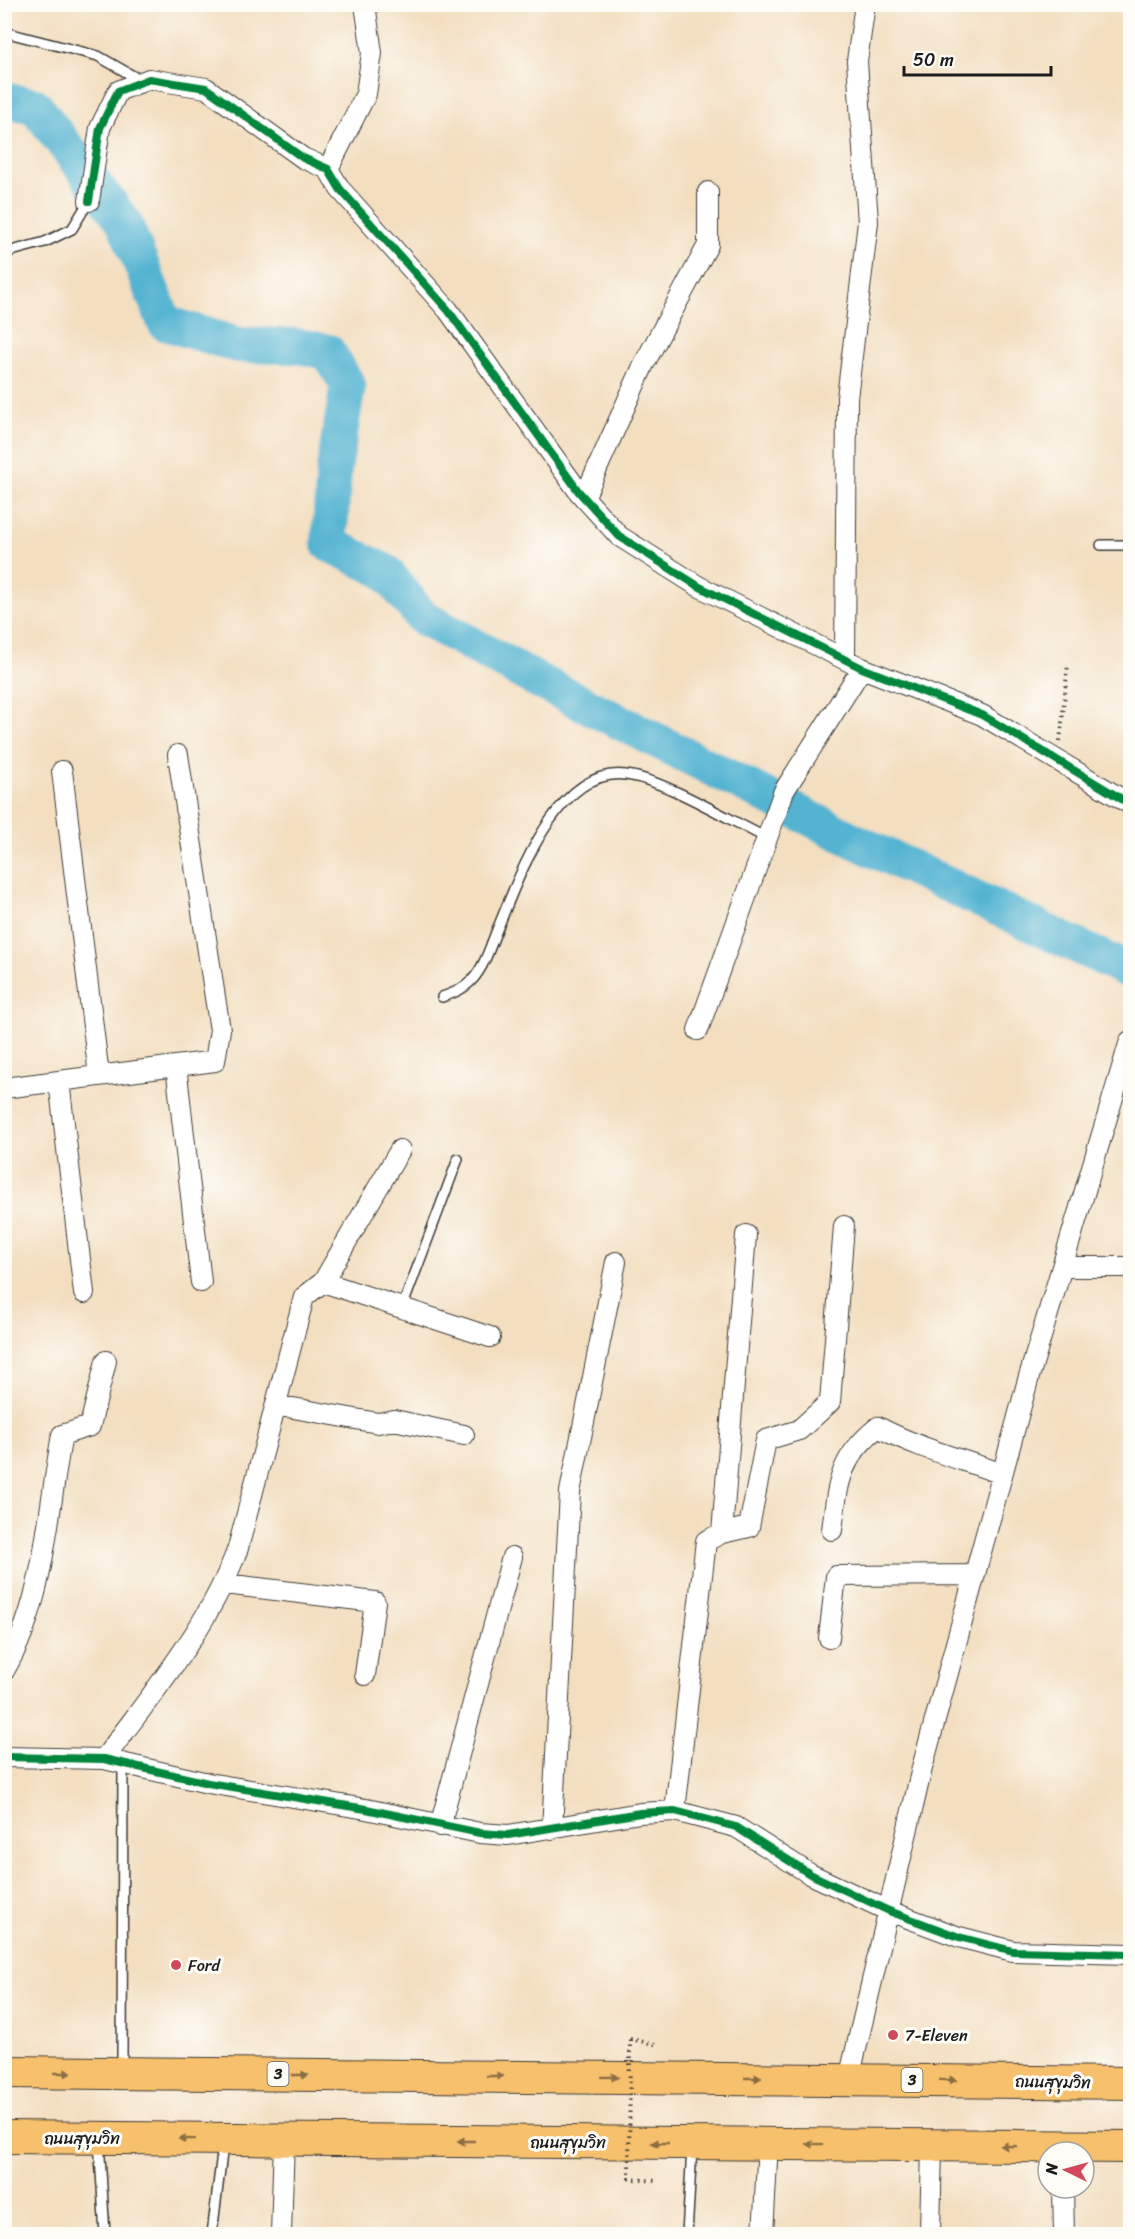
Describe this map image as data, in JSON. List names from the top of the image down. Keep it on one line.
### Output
{"streets":{"highway":["3","ถนนสุขุมวิท"]},"places":["Ford","7-Eleven"],"scale_bar":"50 m","north":"left"}
